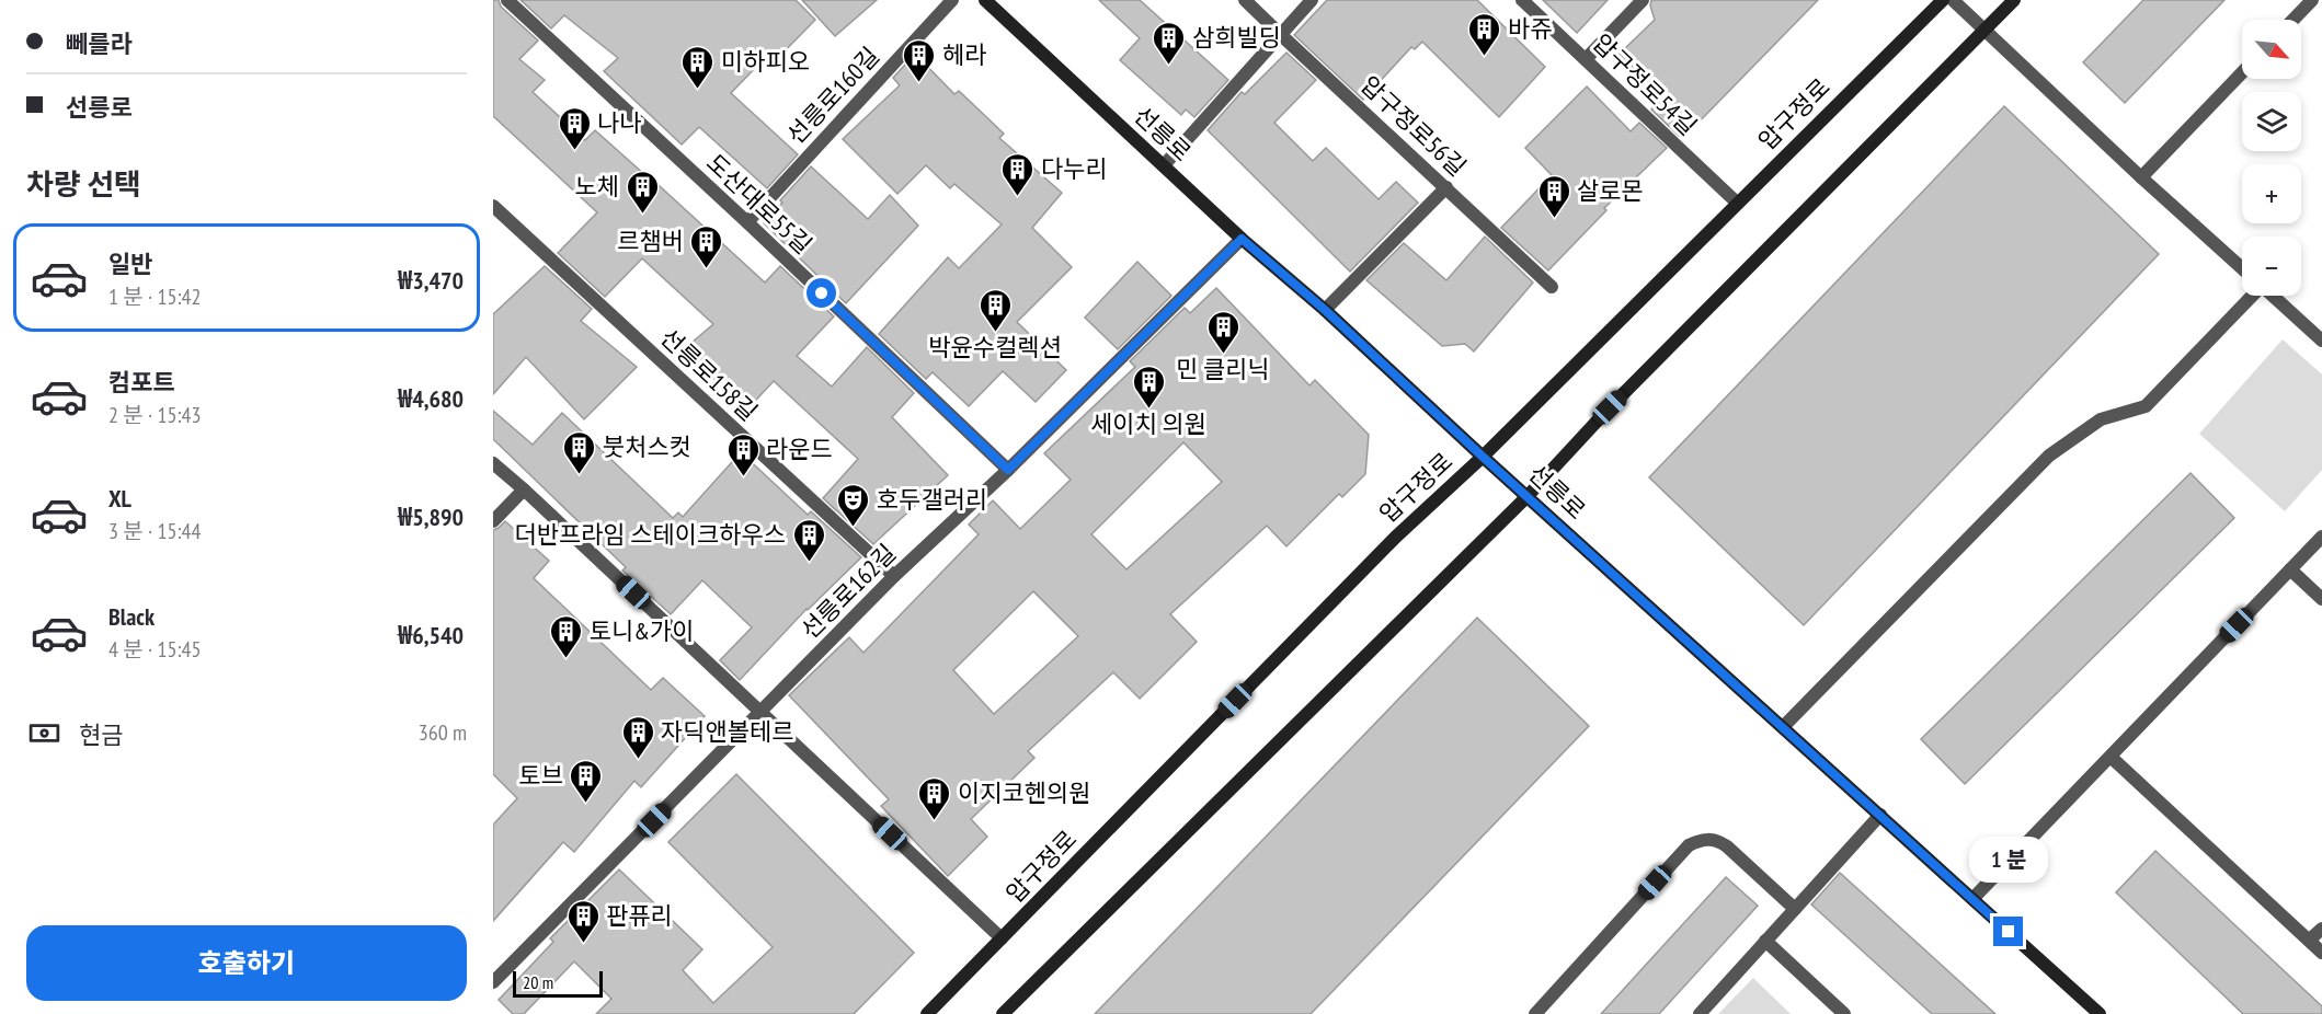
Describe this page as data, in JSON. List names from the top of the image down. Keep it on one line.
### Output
{"streets":{"main road":["압구정로","선릉로"],"street":["압구정로54길","선릉로160길","압구정로56길","도산대로55길","선릉로158길","선릉로162길"]},"crossings":[["압구정로54길","압구정로"],["선릉로160길","도산대로55길"],["압구정로","선릉로"],["선릉로","선릉로162길"],["도산대로55길","선릉로162길"],["선릉로158길","선릉로162길"]],"places":{"building":["바쥬","삼희빌딩","헤라","미하피오","나나","다누리","노체","살로몬","르챔버","박윤수컬렉션","민 클리닉","세이치 의원","붓처스컷","라운드","더반프라임 스테이크하우스","토니&가이","자딕앤볼테르","토브","이지코헨의원","판퓨리"],"theatre":["호두갤러리"]},"scale_bar":"20 m","north":"bottom right","page":{"banner":["뻬를라","선릉로"],"map_buttons":["+","−"],"heading":"차량 선택","list":[{"name":"일반","note":"1 분 · 15:42","value":"₩3,470"},{"name":"컴포트","note":"2 분 · 15:43","value":"₩4,680"},{"name":"XL","note":"3 분 · 15:44","value":"₩5,890"},{"name":"Black","note":"4 분 · 15:45","value":"₩6,540"}],"pay":["현금","360 m"],"bubble":"1 분","buttons":"호출하기","scale":"20 m"}}
